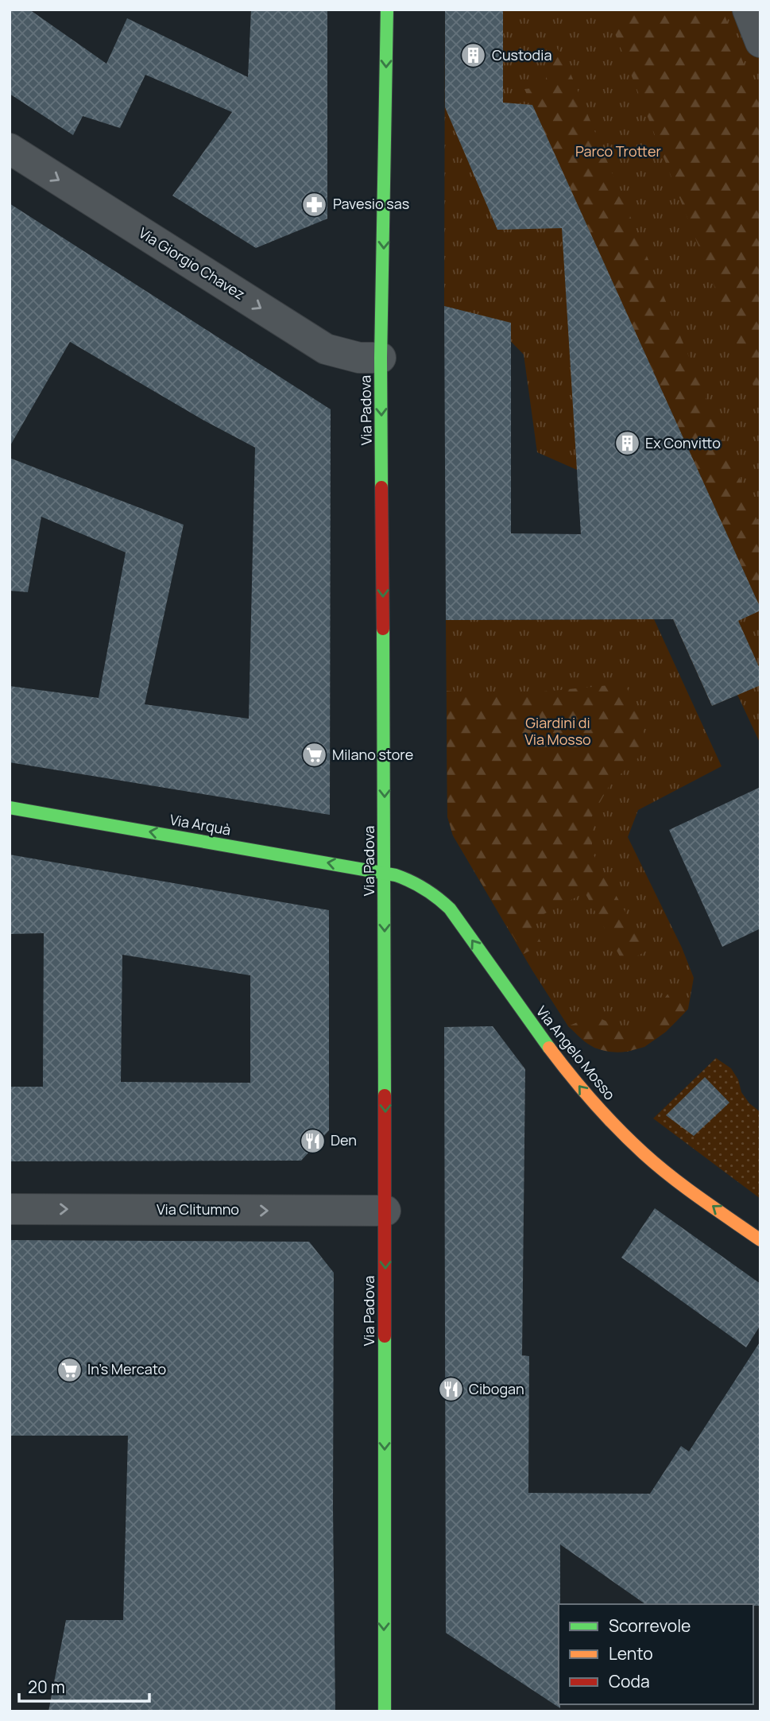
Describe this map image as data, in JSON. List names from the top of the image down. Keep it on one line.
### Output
{"streets":{"street":["Via Giorgio Chavez","Via Padova","Via Arquà","Via Angelo Mosso","Via Clitumno"]},"crossings":[["Via Giorgio Chavez","Via Padova"],["Via Padova","Via Arquà"],["Via Padova","Via Angelo Mosso"],["Via Padova","Via Clitumno"],["Via Arquà","Via Angelo Mosso"]],"one_way":["Via Giorgio Chavez","Via Padova","Via Arquà","Via Angelo Mosso","Via Clitumno"],"parks":["Parco Trotter","Giardini di Via Mosso"],"places":{"building":["Custodia","Ex Convitto"],"pharmacy":["Pavesio sas"],"supermarket":["Milano store","In's Mercato"],"restaurant":["Den","Cibogan"]},"legend":["Scorrevole","Lento","Coda"],"scale_bar":"20 m"}
